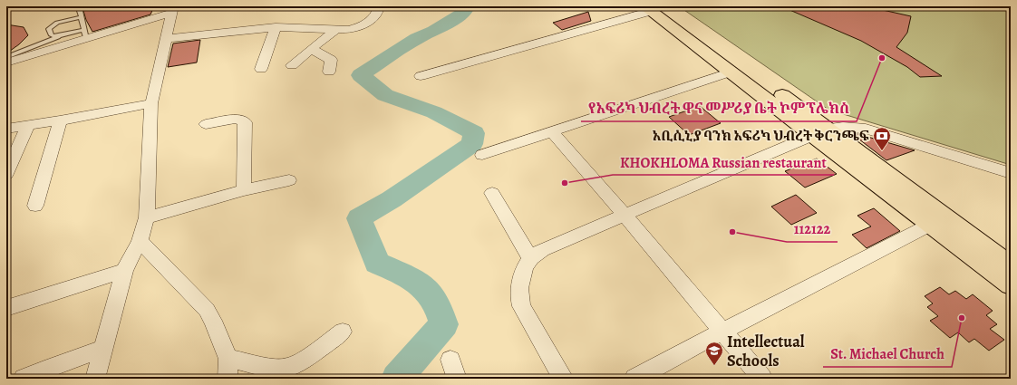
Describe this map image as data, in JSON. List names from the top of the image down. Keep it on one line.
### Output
{"places":{"other":["የአፍሪካ ህብረት ዋና መሥሪያ ቤት ኮምፕሌክስ","KHOKHLOMA Russian restaurant","112122","St. Michael Church"],"bank":["አቢሲኒያ ባንክ አፍሪካ ህብረት ቅርንጫፍ"],"school or university":["Intellectual Schools"]}}
